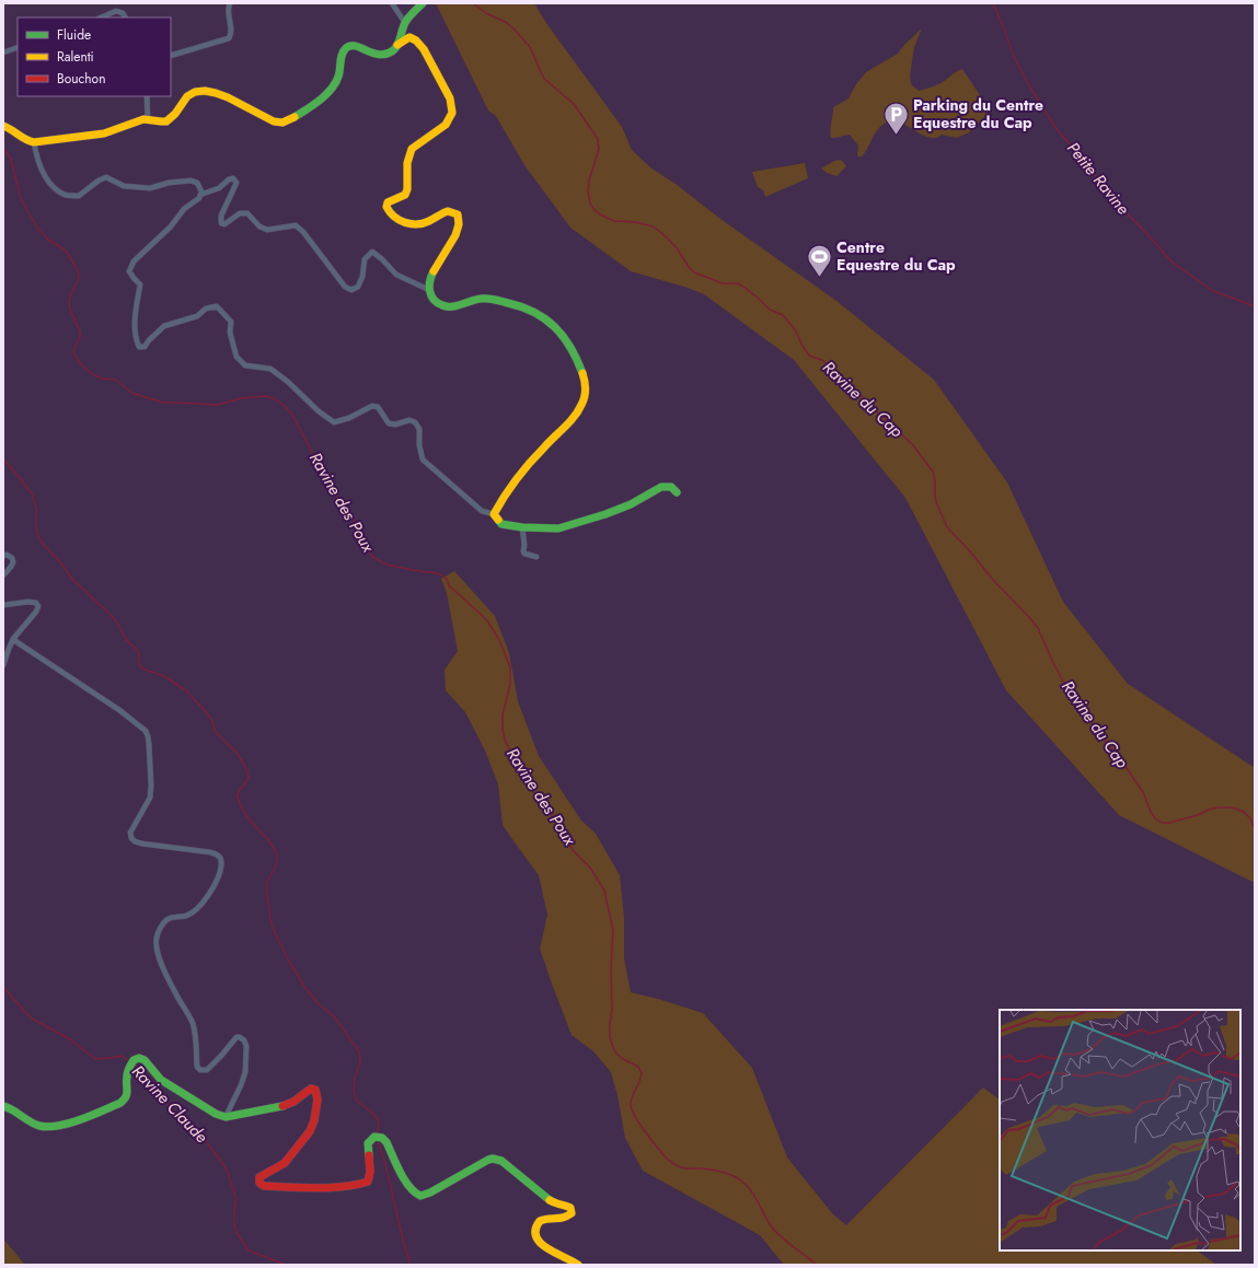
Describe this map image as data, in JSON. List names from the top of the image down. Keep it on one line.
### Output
{"water":["Petite Ravine","Ravine du Cap","Ravine des Poux","Ravine Claude"],"places":{"parking":["Parking du Centre Equestre du Cap"],"sports":["Centre Equestre du Cap"]},"legend":["Fluide","Ralenti","Bouchon"]}
